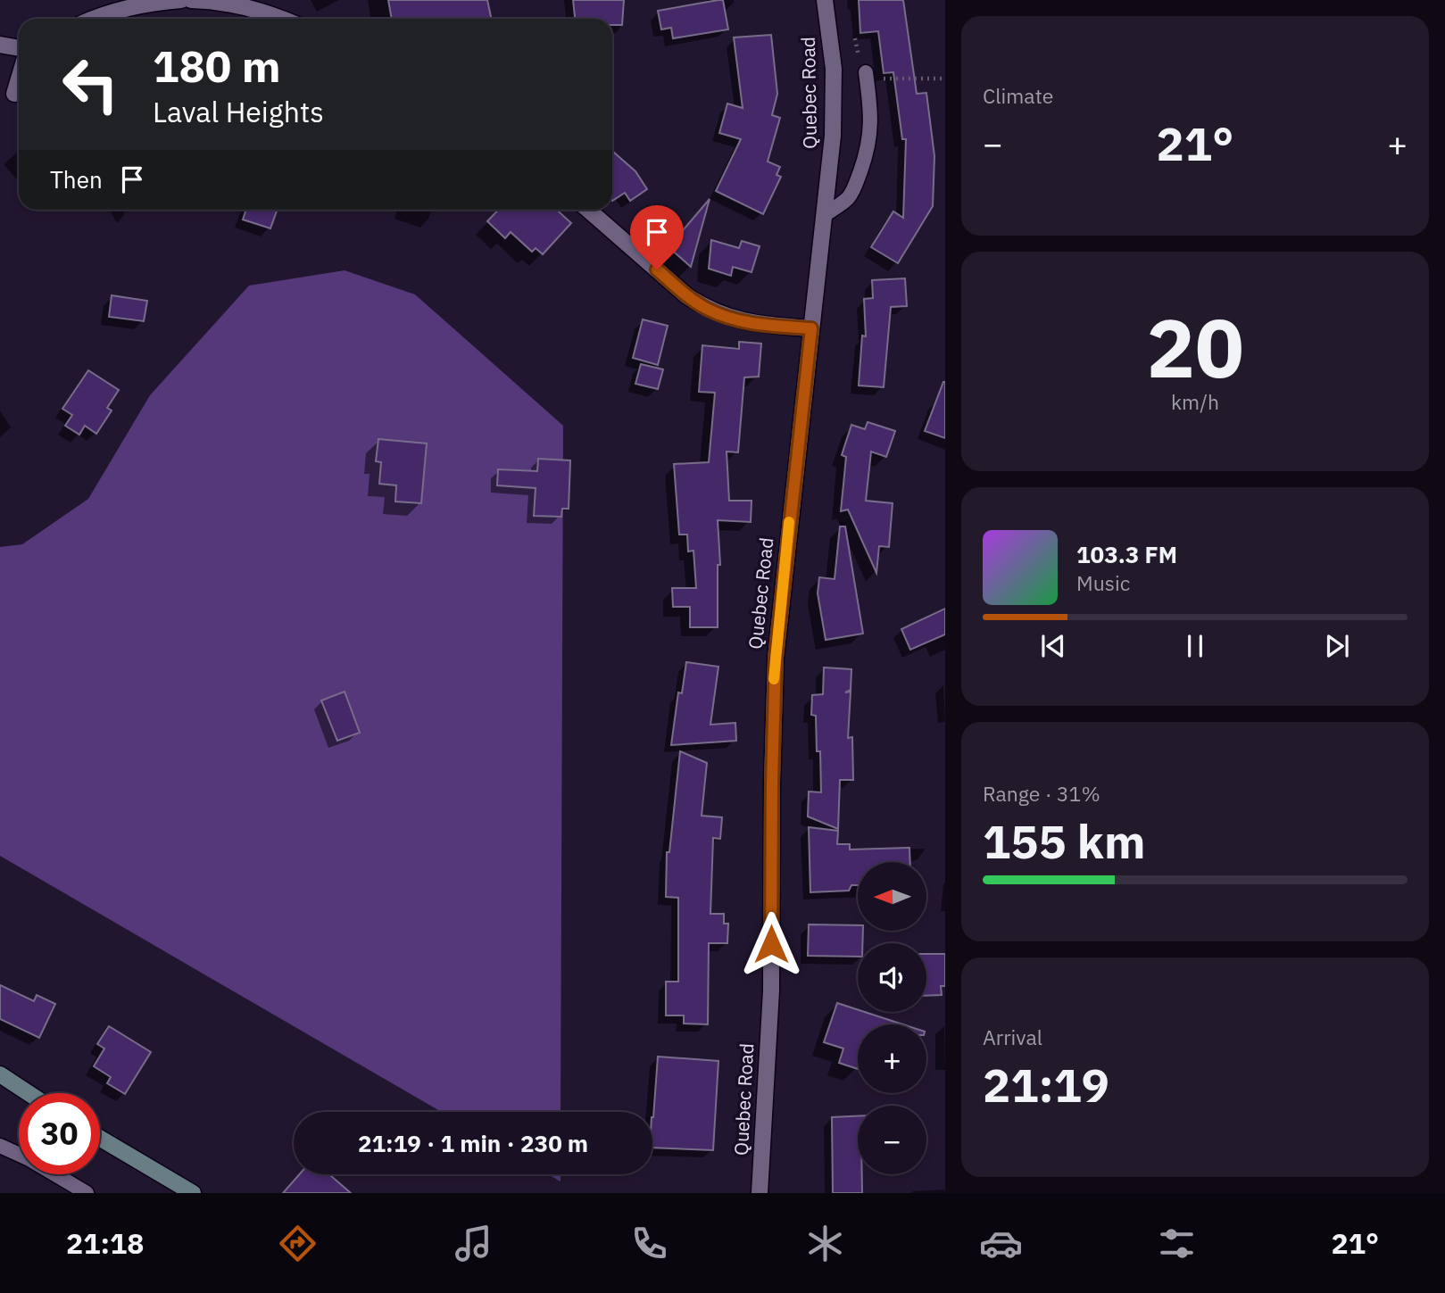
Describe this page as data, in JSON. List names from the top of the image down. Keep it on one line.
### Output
{"streets":{"street":["Quebec Road"]},"north":"left","page":{"tile":["Climate",["20","km/h"],["Range · 31%","155 km"],["Arrival","21:19"]],"turn":["180 m","Laval Heights"],"heat":["−","21°","+"],"then":"Then","song":["103.3 FM","Music"],"map_buttons":["+","−"],"limit":"30","trip":"21:19 · 1 min · 230 m","tabs":["21:18","21°"]}}
